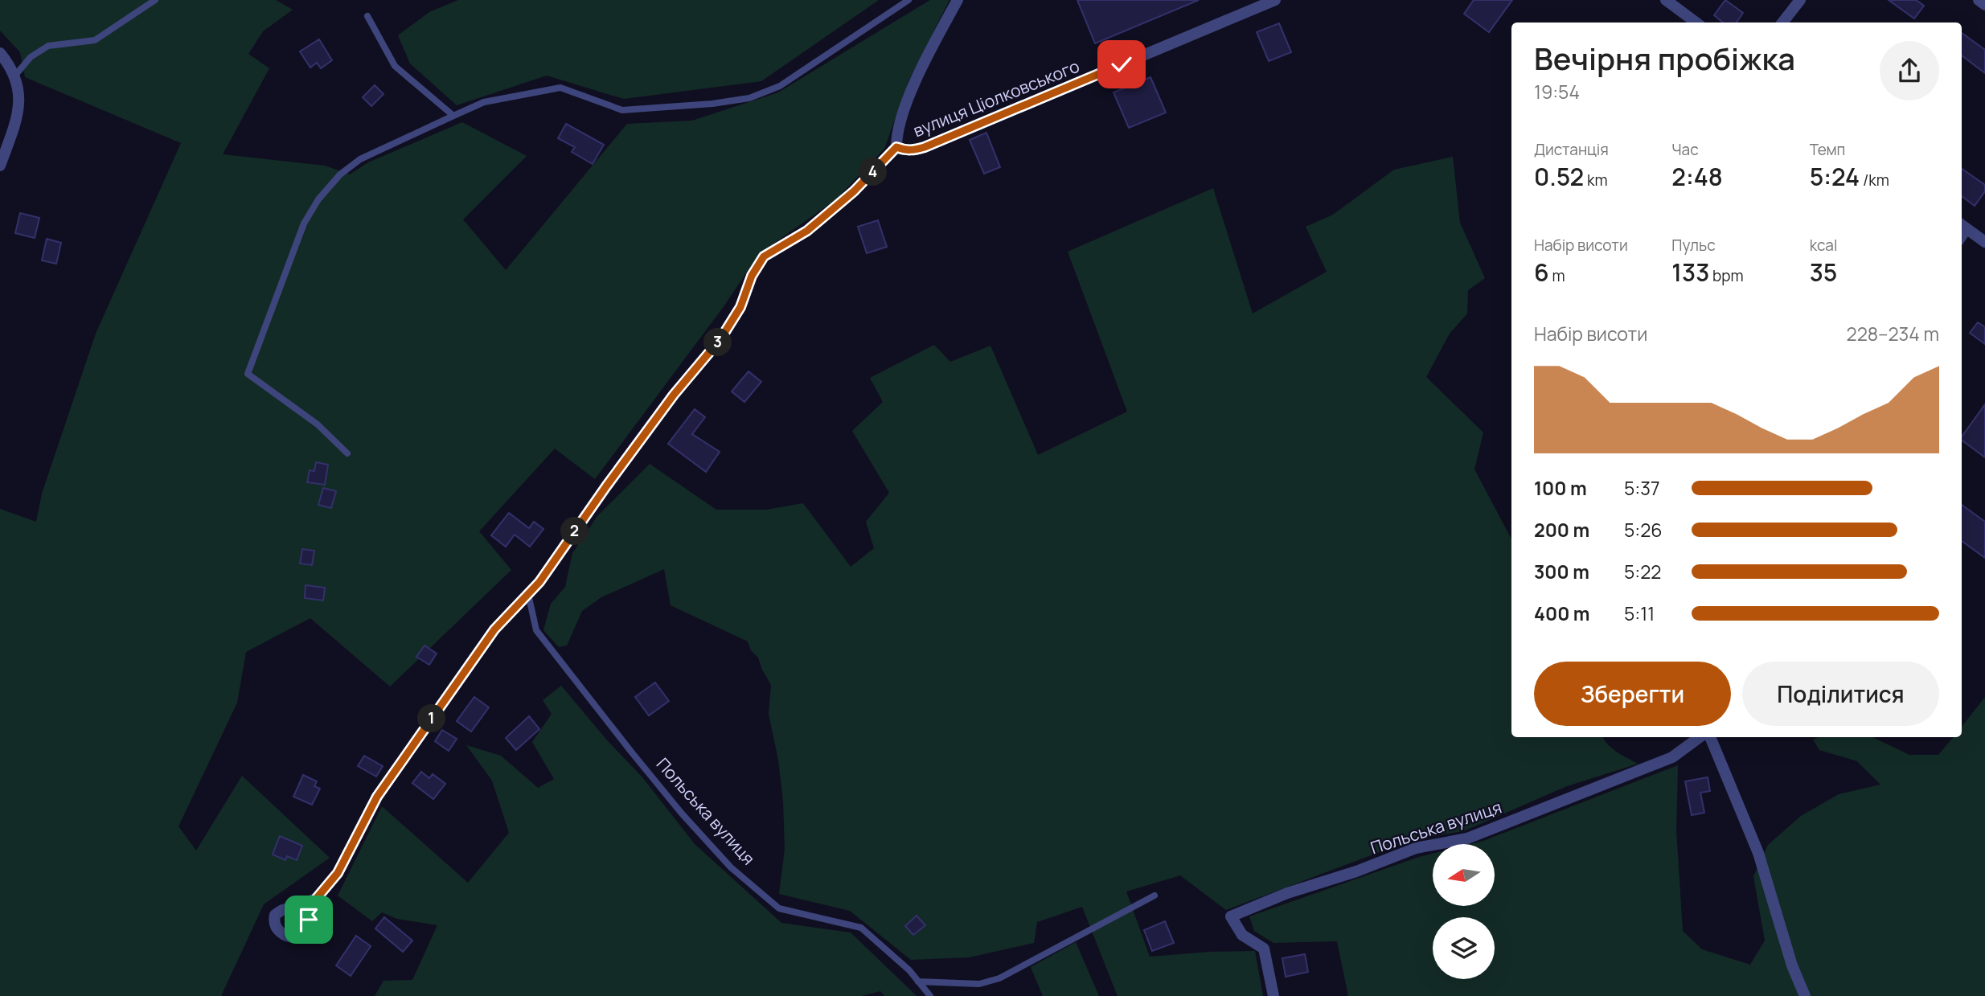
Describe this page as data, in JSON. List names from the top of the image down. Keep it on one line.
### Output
{"streets":{"street":["вулиця Ціолковського","Польська вулиця"]},"crossings":[["вулиця Ціолковського","Польська вулиця"]],"north":"left","page":{"heading":["Вечірня пробіжка","19:54"],"stats":[["Дистанція","0.52 km"],["Час","2:48"],["Темп","5:24 /km"],["Набір висоти","6 m"],["Пульс","133 bpm"],["kcal","35"]],"pins":["4","3","2","1"],"chart":["Набір висоти","228–234 m"],"list":[{"name":"100 m","note":"5:37"},{"name":"200 m","note":"5:26"},{"name":"300 m","note":"5:22"},{"name":"400 m","note":"5:11"}],"buttons":["Зберегти","Поділитися"]}}
